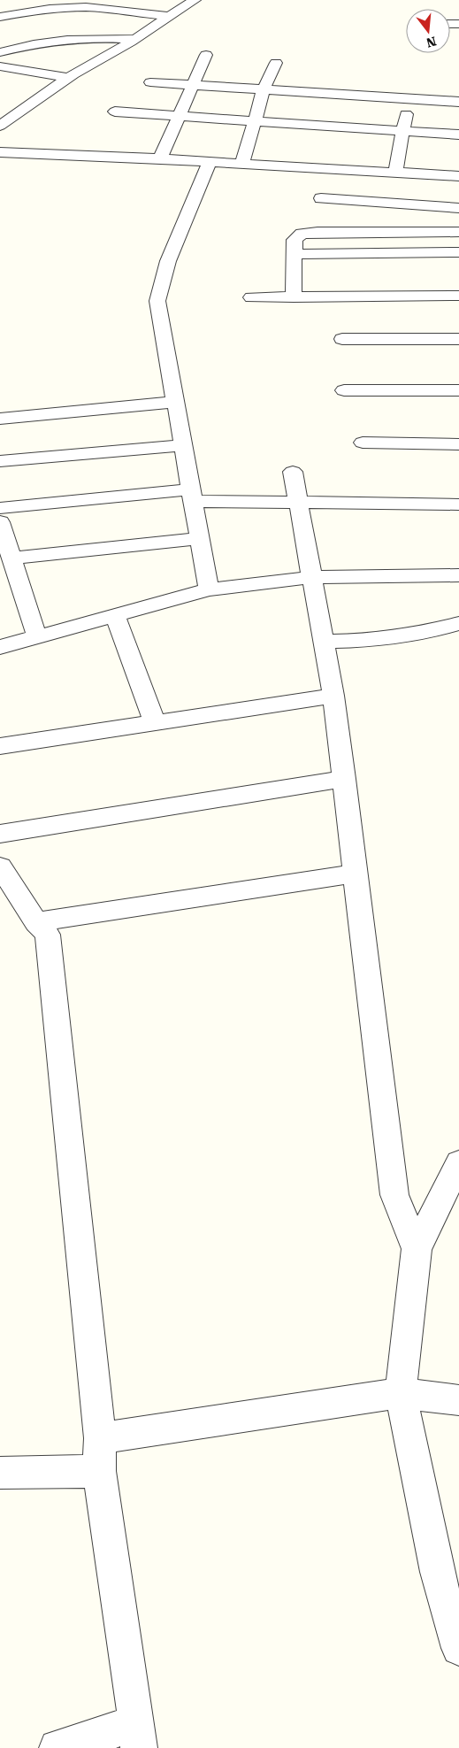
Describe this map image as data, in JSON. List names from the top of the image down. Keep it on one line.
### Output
{"north":"bottom"}
